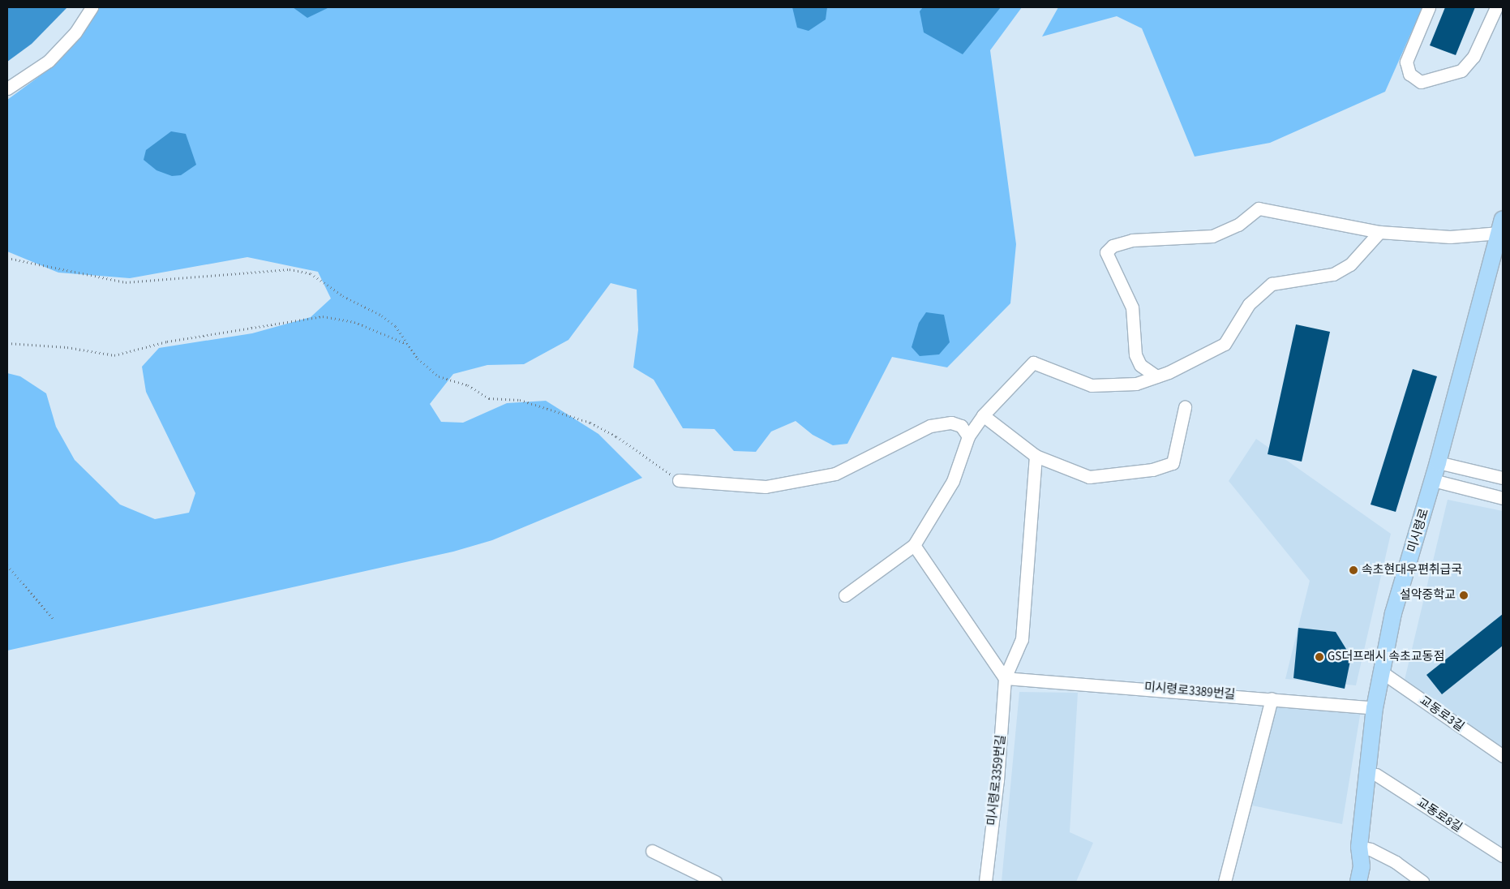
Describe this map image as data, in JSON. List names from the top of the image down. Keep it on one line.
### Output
{"streets":{"main road":["미시령로"],"street":["미시령로3389번길","교동로3길","미시령로3359번길","교동로8길"]},"crossings":[["미시령로","미시령로3389번길"],["미시령로","교동로3길"],["미시령로3389번길","미시령로3359번길"]],"places":["속초현대우편취급국","설악중학교","GS더프래시 속초교동점"]}
